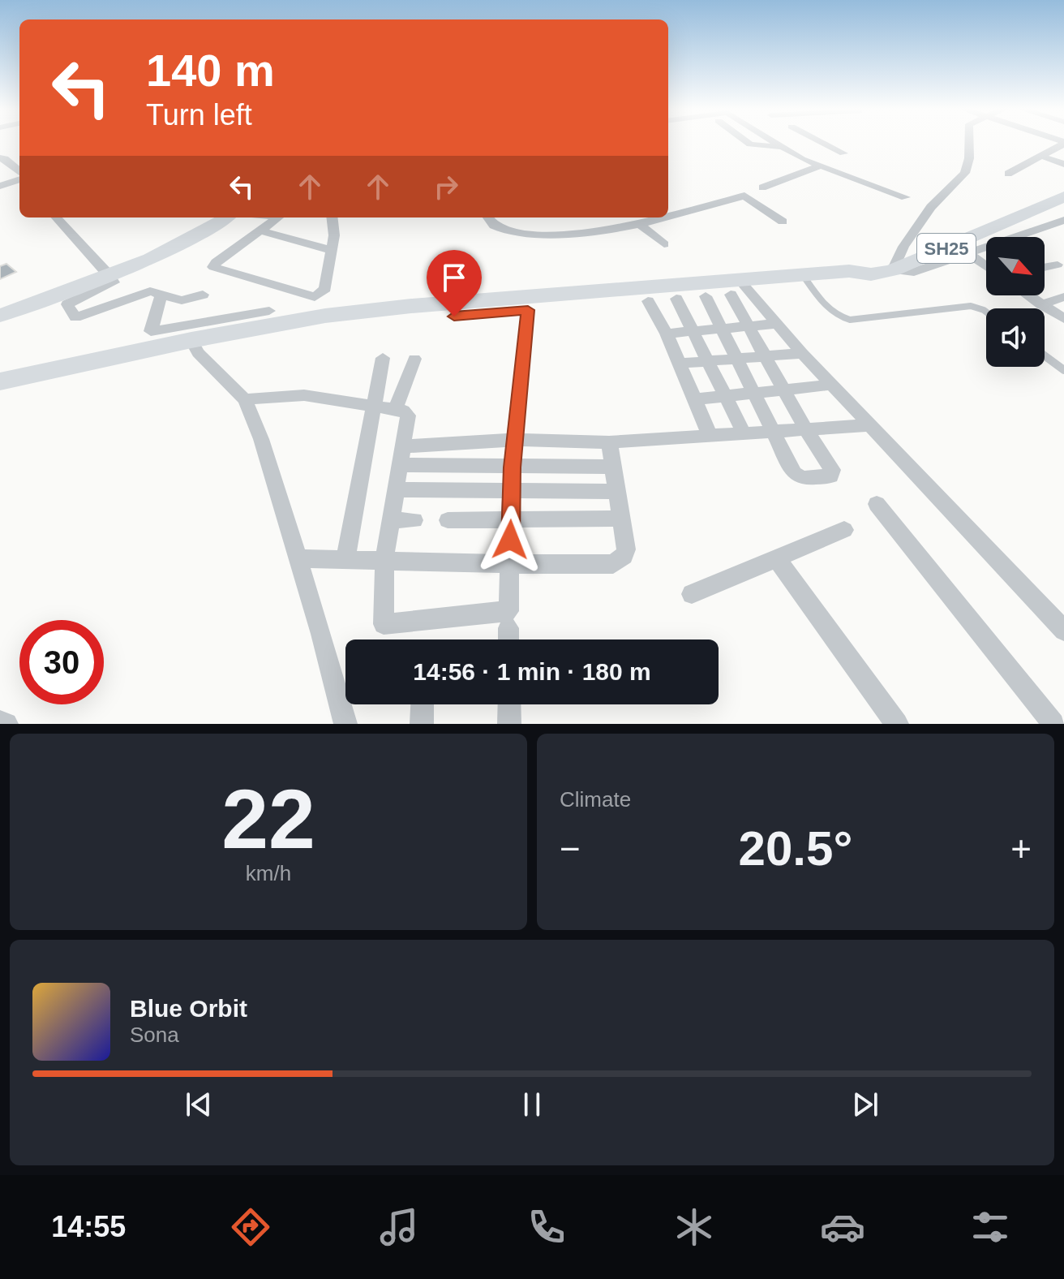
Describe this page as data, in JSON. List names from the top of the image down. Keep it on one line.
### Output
{"streets":{"main road":["SH25"]},"north":"bottom right","page":{"turn":["140 m","Turn left"],"limit":"30","trip":"14:56 · 1 min · 180 m","tile":[["22","km/h"],"Climate"],"heat":["−","20.5°","+"],"song":["Blue Orbit","Sona"],"tabs":"14:55"}}
